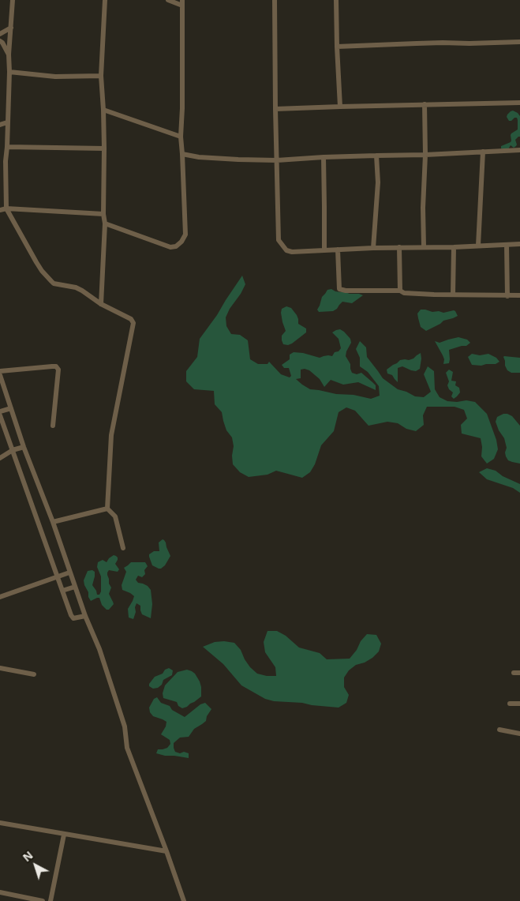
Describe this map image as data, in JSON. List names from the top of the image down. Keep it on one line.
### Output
{"north":"top left"}
